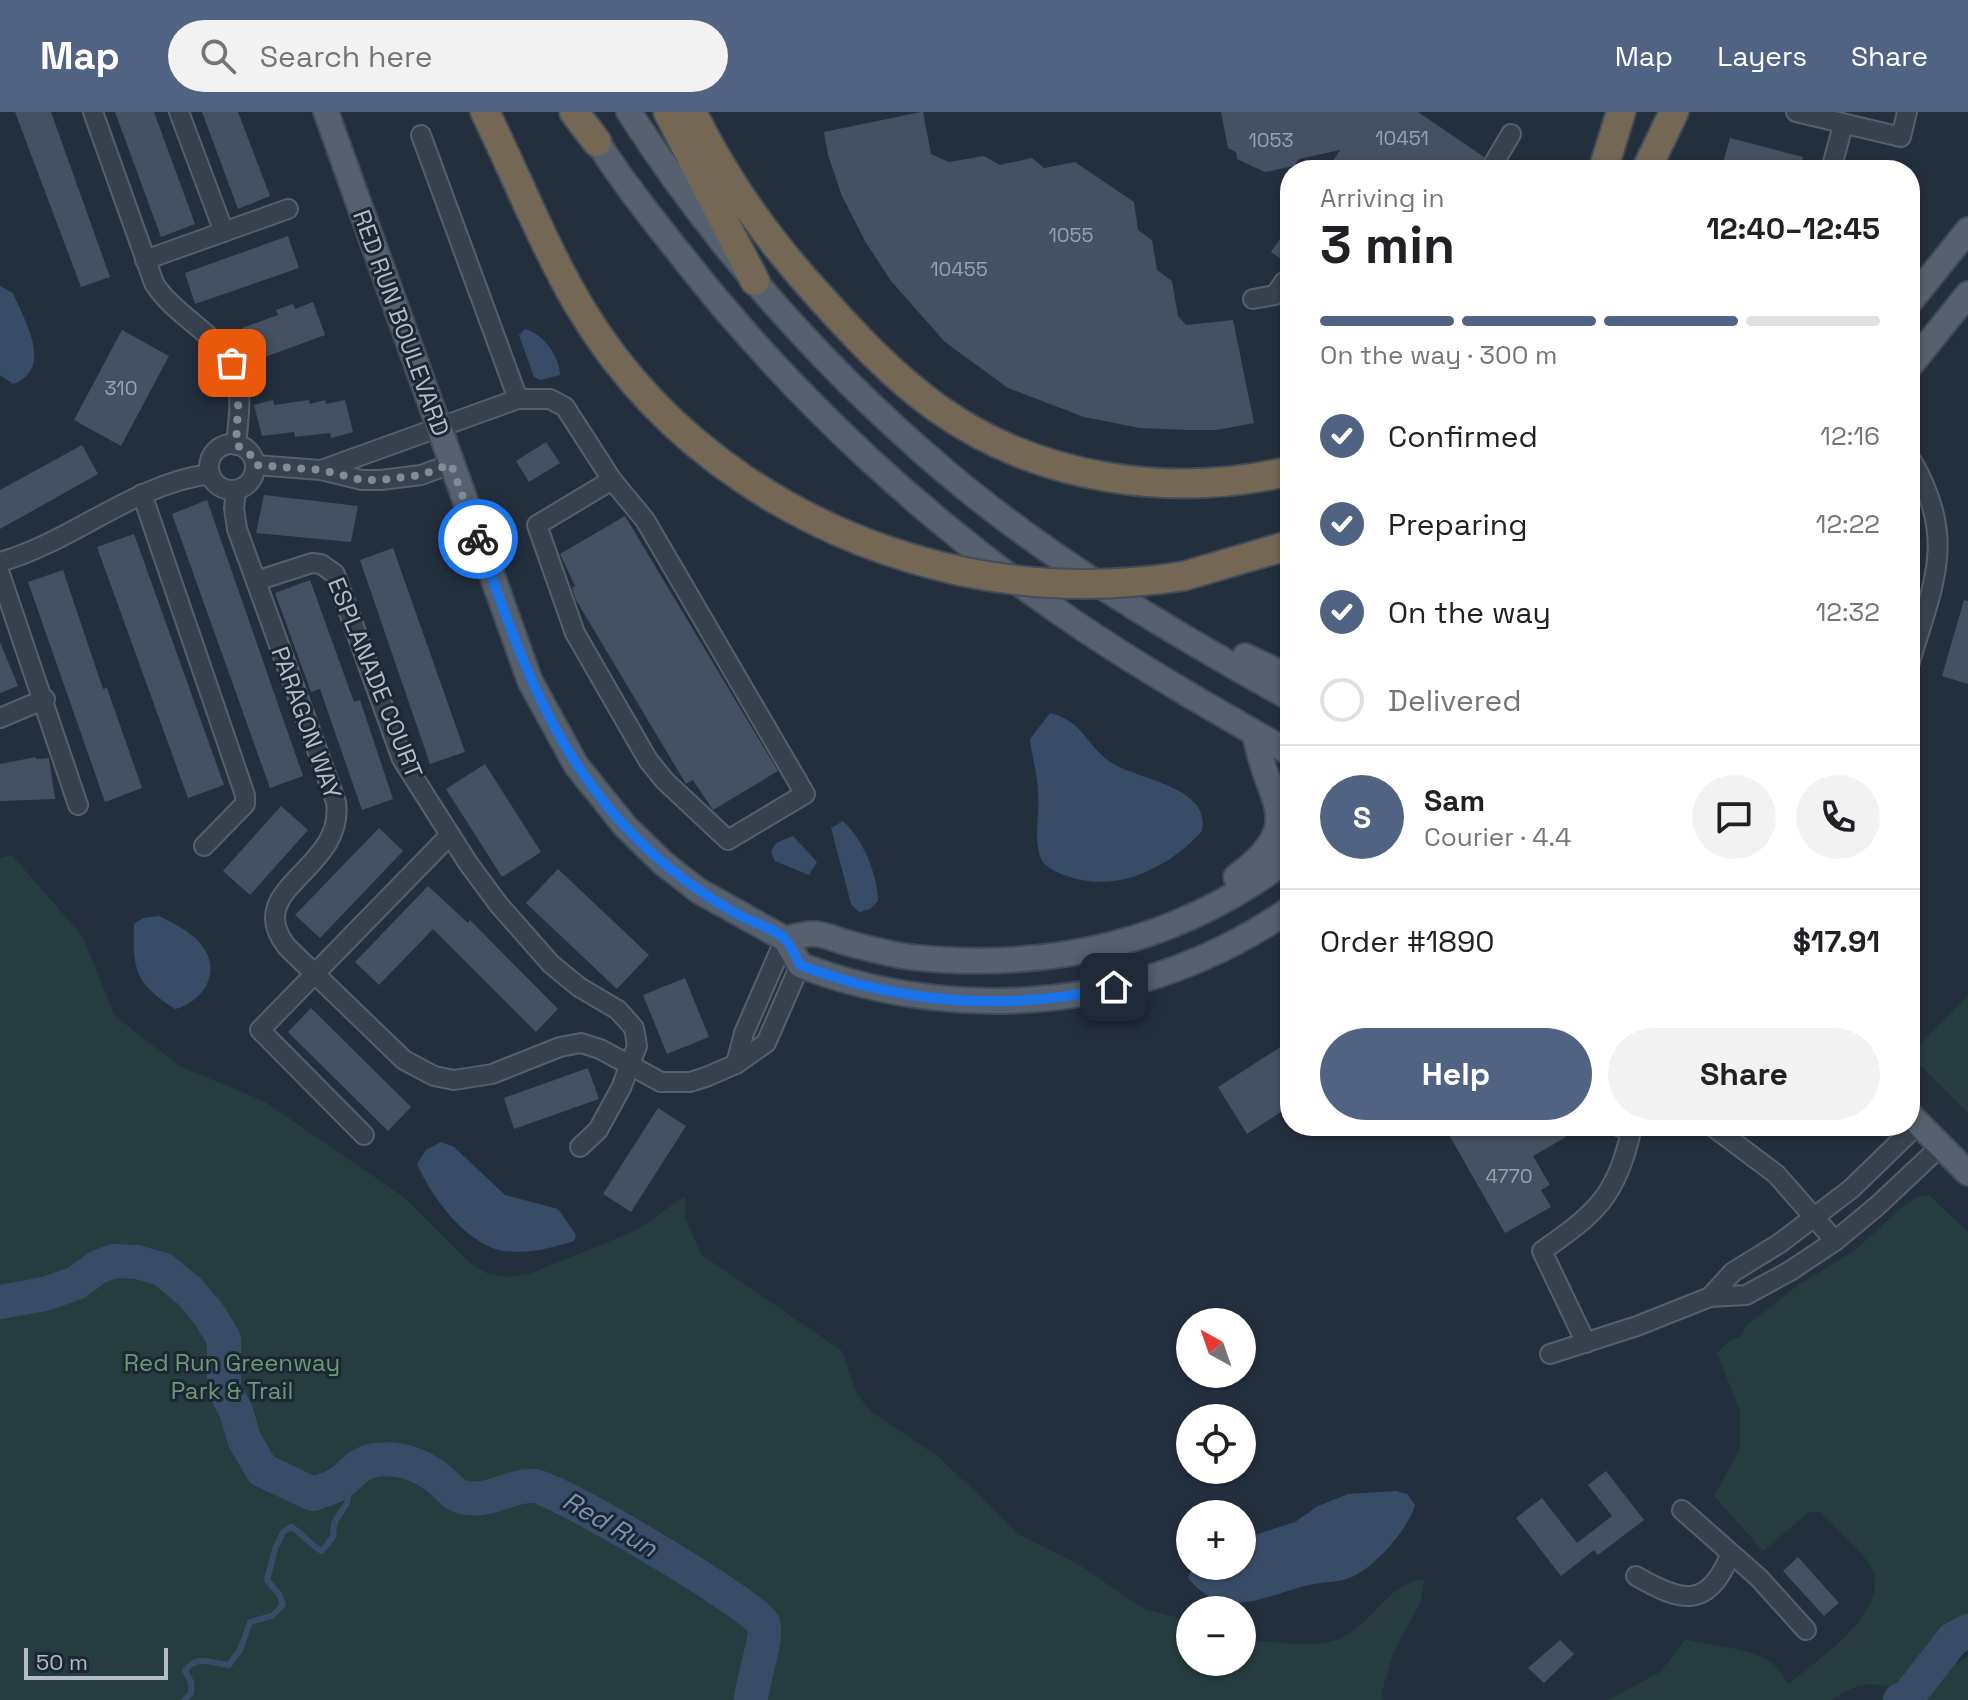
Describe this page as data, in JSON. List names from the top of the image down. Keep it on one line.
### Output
{"streets":{"main road":["RED RUN BOULEVARD"],"street":["ESPLANADE COURT","PARAGON WAY"]},"crossings":[["ESPLANADE COURT","PARAGON WAY"]],"water":["Red Run"],"parks":["Red Run Greenway Park & Trail"],"house_numbers":["10451","1053","1055","10455","310","4770"],"scale_bar":"50 m","north":"top left","page":{"header":"Map","search":"Search here","nav":["Map","Layers","Share"],"heading":["3 min","Arriving in","12:40–12:45"],"panel":["Sam","Courier · 4.4","Order #1890","$17.91"],"bar":"On the way · 300 m","list":[["Confirmed","12:16"],["Preparing","12:22"],["On the way","12:32"],"Delivered"],"round":"S","buttons":["Help","Share"],"map_buttons":["+","−"],"scale":"50 m"}}
